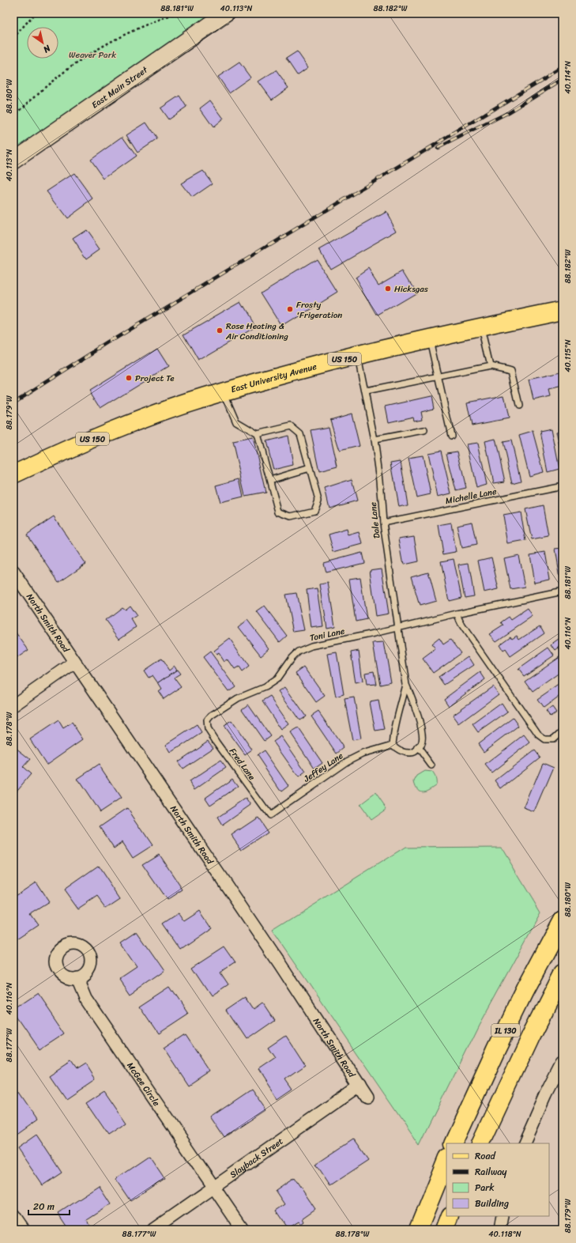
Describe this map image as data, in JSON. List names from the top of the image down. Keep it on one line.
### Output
{"streets":{"main road":["East Main Street","US 150","East University Avenue","IL 130"],"street":["North Smith Road","McGee Circle","Slayback Street"],"lane":["Michelle Lane","Dale Lane","Toni Lane","Fred Lane","Jeffey Lane"]},"crossings":[["East University Avenue","Dale Lane"],["Michelle Lane","Dale Lane"],["Dale Lane","Toni Lane"],["Dale Lane","Jeffey Lane"],["North Smith Road","Slayback Street"],["Toni Lane","Fred Lane"],["Fred Lane","Jeffey Lane"],["McGee Circle","Slayback Street"]],"parks":["Weaver Park"],"places":["Hicksgas","Frosty 'Frigeration","Rose Heating & Air Conditioning","Project Te"],"legend":["Road","Railway","Park","Building"],"scale_bar":"20 m","north":"bottom right","coordinates":["88.181°W","40.113°N","88.182°W","40.114°N","88.180°W","40.115°N","88.179°W","40.116°N","88.178°W","88.177°W","40.118°N"]}
